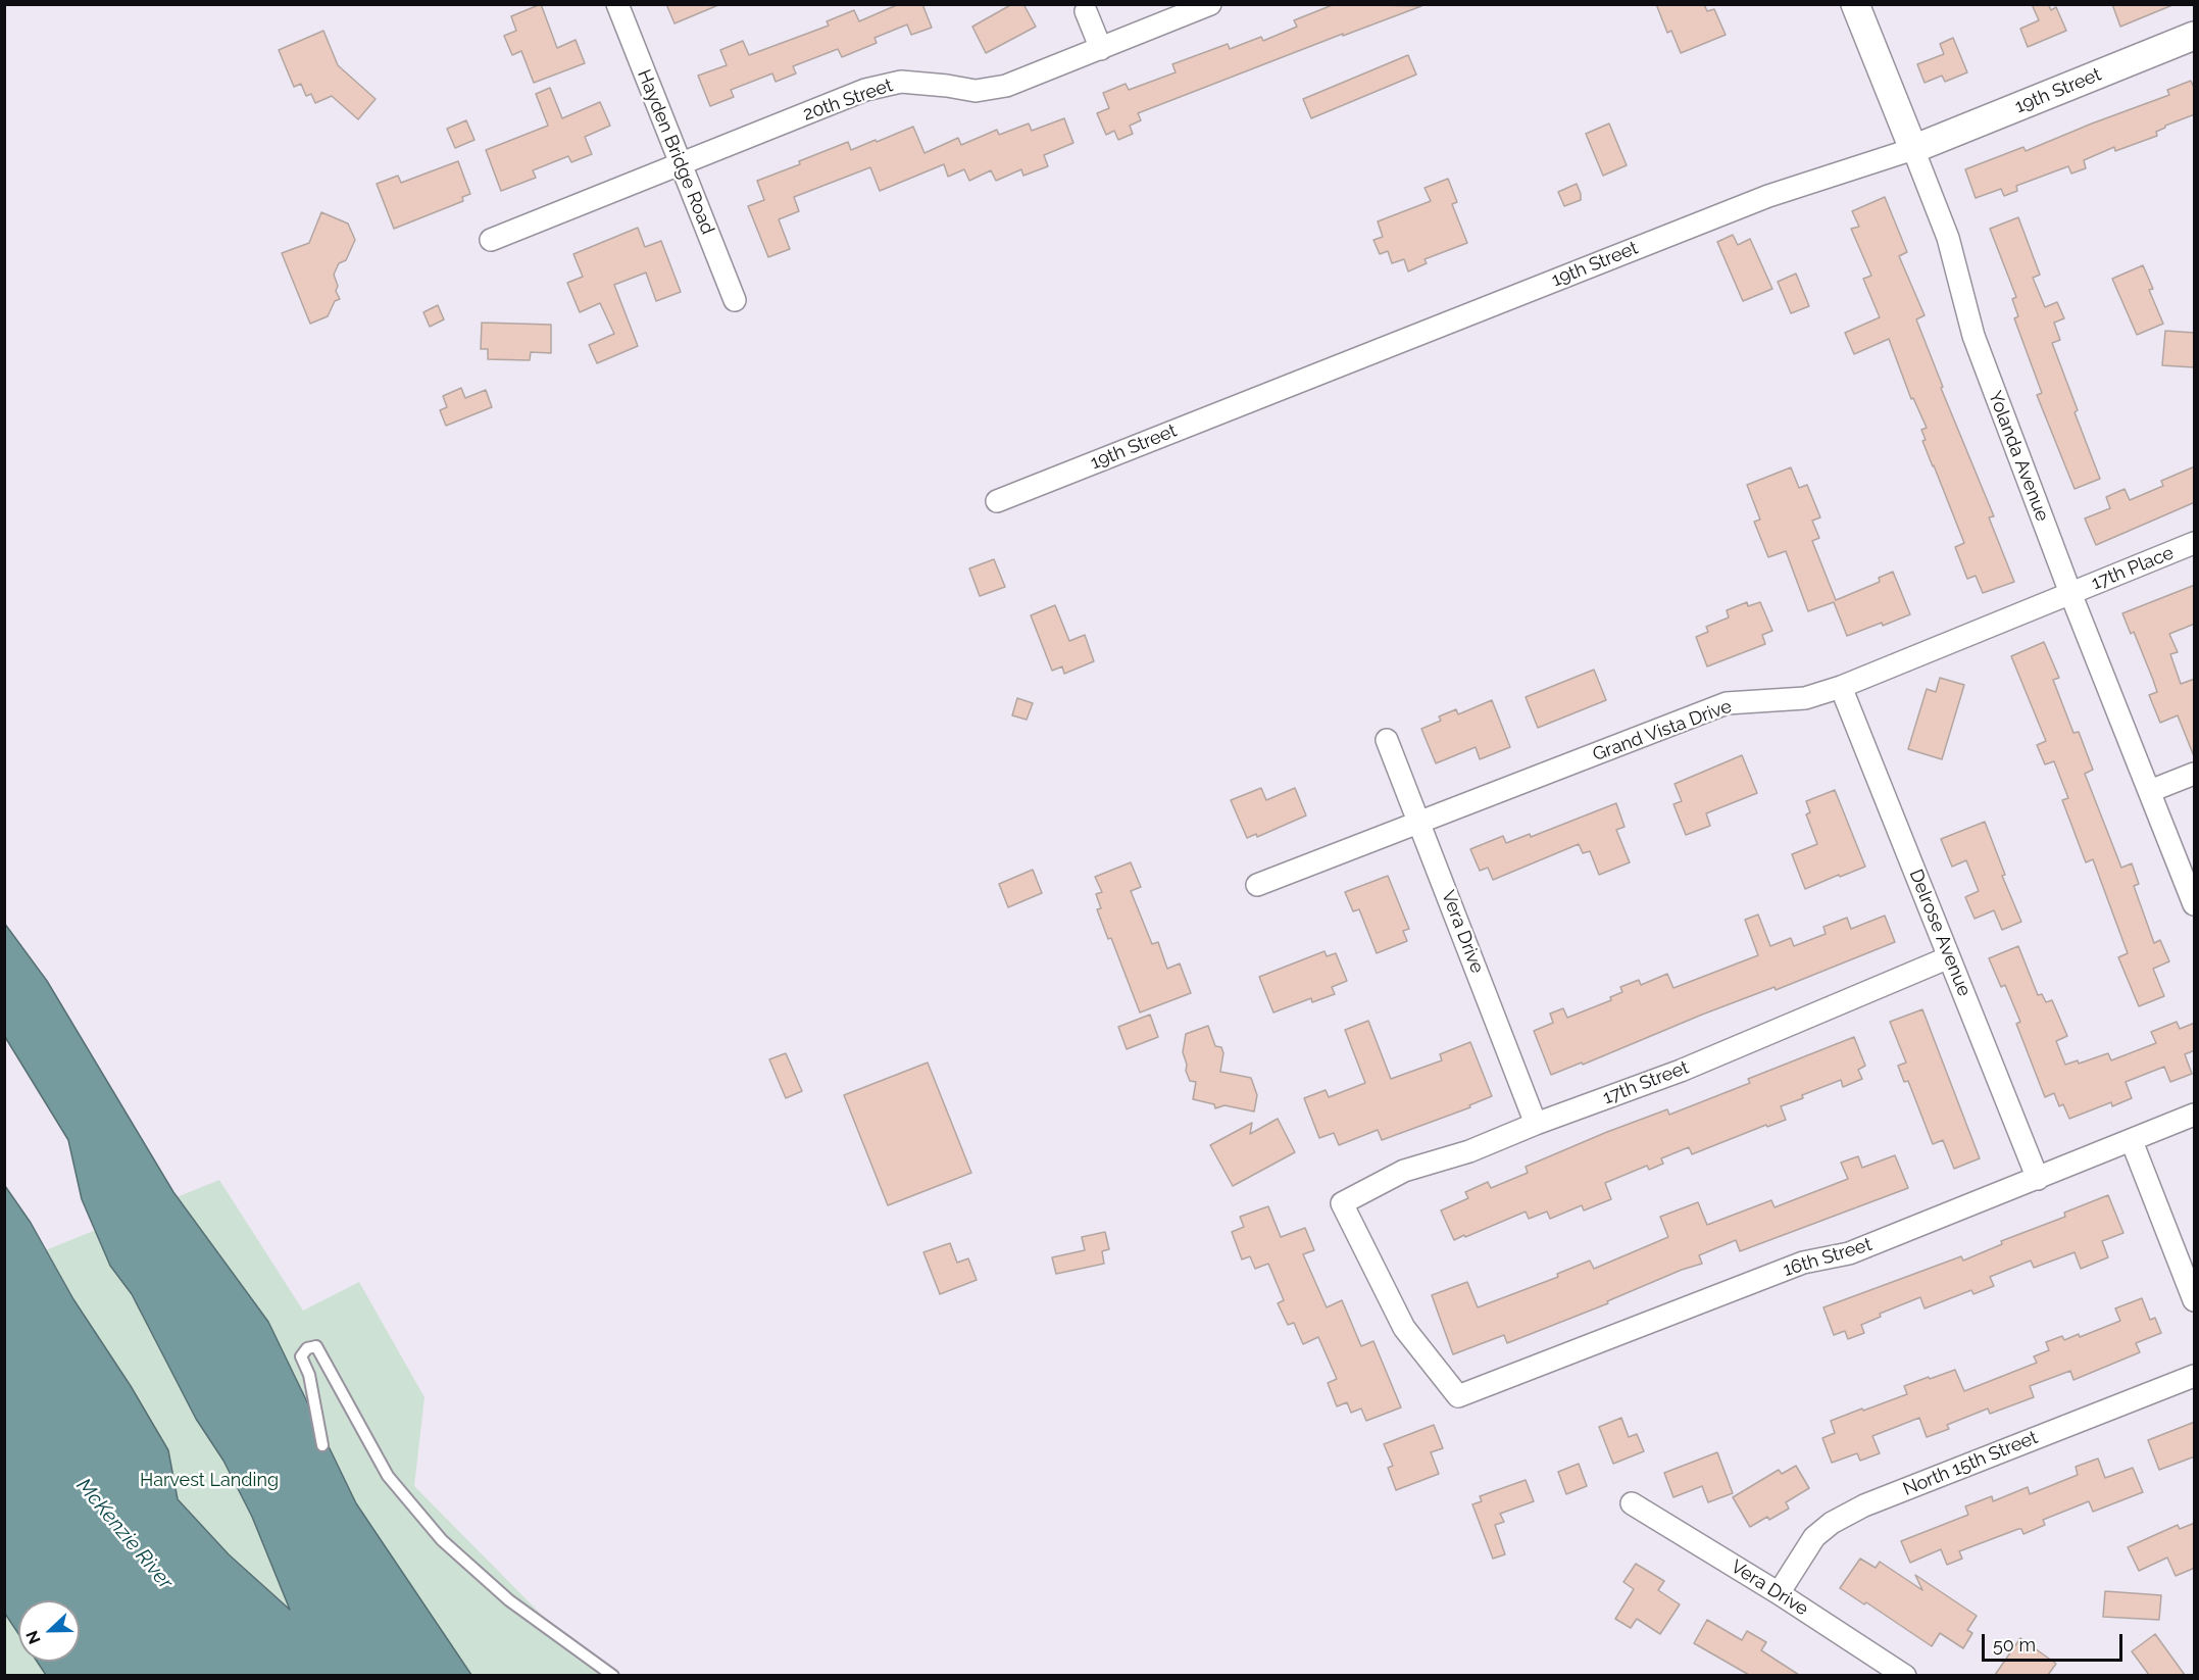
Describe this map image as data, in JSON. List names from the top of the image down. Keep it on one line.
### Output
{"streets":{"street":["19th Street","20th Street","Hayden Bridge Road","Yolanda Avenue","17th Place","Grand Vista Drive","Vera Drive","Delrose Avenue","17th Street","16th Street","North 15th Street"]},"crossings":[["19th Street","Yolanda Avenue"],["20th Street","Hayden Bridge Road"],["Yolanda Avenue","17th Place"],["Yolanda Avenue","Grand Vista Drive"],["17th Place","Grand Vista Drive"],["Grand Vista Drive","Vera Drive"],["Grand Vista Drive","Delrose Avenue"],["Vera Drive","17th Street"],["Vera Drive","North 15th Street"],["Delrose Avenue","17th Street"],["Delrose Avenue","16th Street"],["17th Street","16th Street"]],"water":["McKenzie River"],"parks":["Harvest Landing"],"scale_bar":"50 m","north":"left"}
